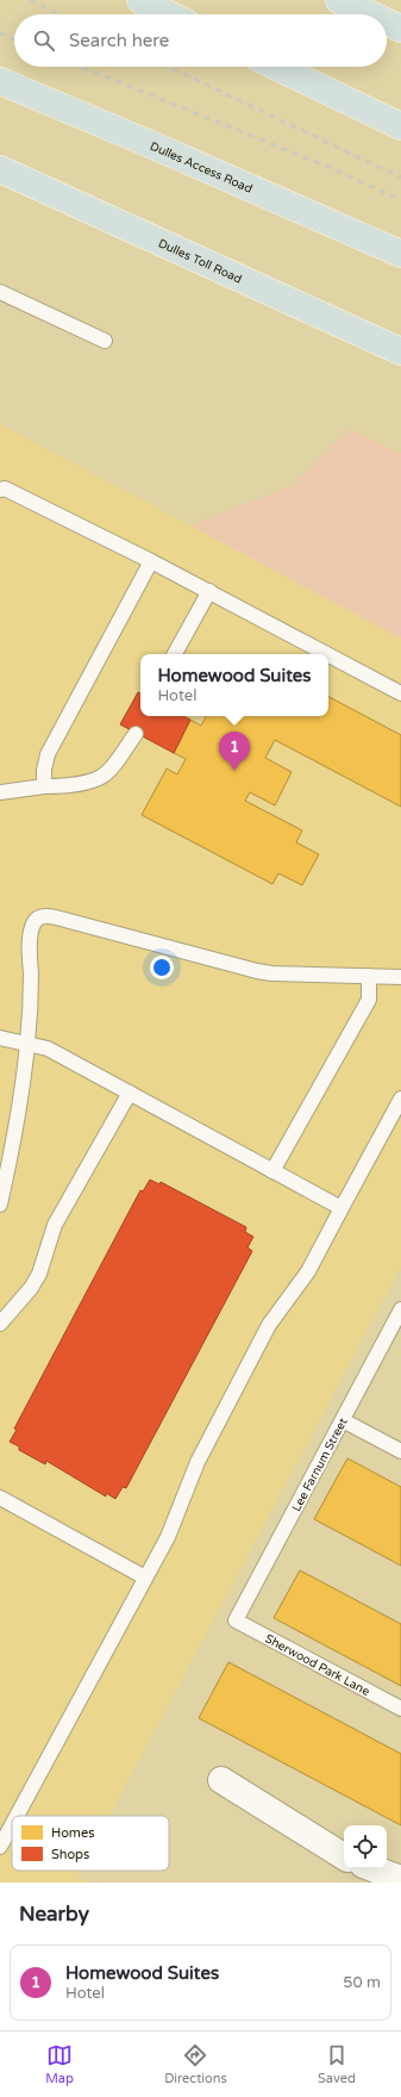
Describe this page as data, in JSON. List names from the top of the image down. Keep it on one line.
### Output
{"streets":{"highway":["Dulles Access Road","Dulles Toll Road"],"lane":["Lee Farnum Street","Sherwood Park Lane"]},"crossings":[["Lee Farnum Street","Sherwood Park Lane"]],"legend":["Homes","Shops"],"page":{"search":"Search here","popup":["Homewood Suites","Hotel"],"pins":"1","heading":"Nearby","list":[{"mark":"1","name":"Homewood Suites","note":"Hotel","value":"50 m"}],"nav":["Map","Directions","Saved"]}}
